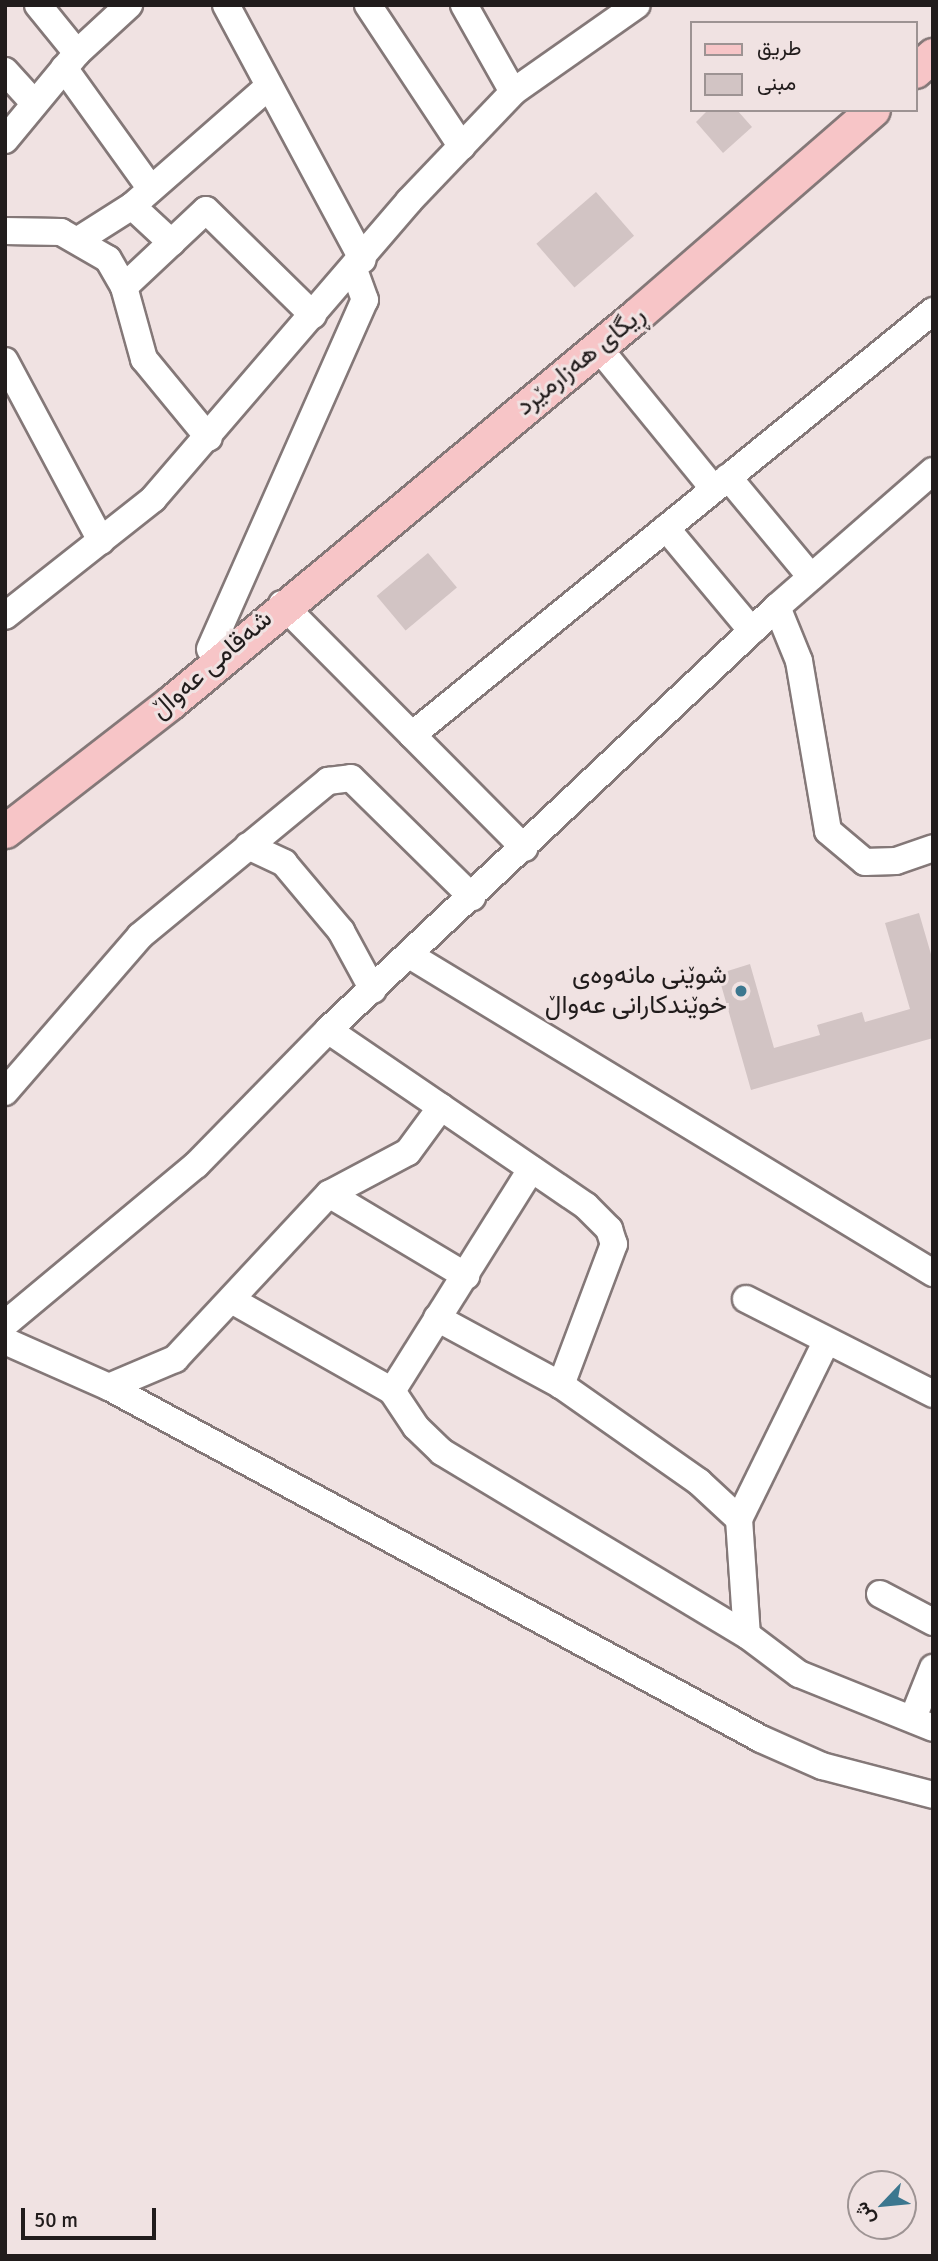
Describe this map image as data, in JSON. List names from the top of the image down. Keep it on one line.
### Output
{"streets":{"main road":["ڕیگای هەزارمێرد","شەقامی عەواڵ"]},"crossings":[["ڕیگای هەزارمێرد","شەقامی عەواڵ"]],"places":["شوێنی مانەوەی خوێندکارانی عەواڵ"],"legend":["طريق","مبنى"],"scale_bar":"50 m","north":"bottom left"}
